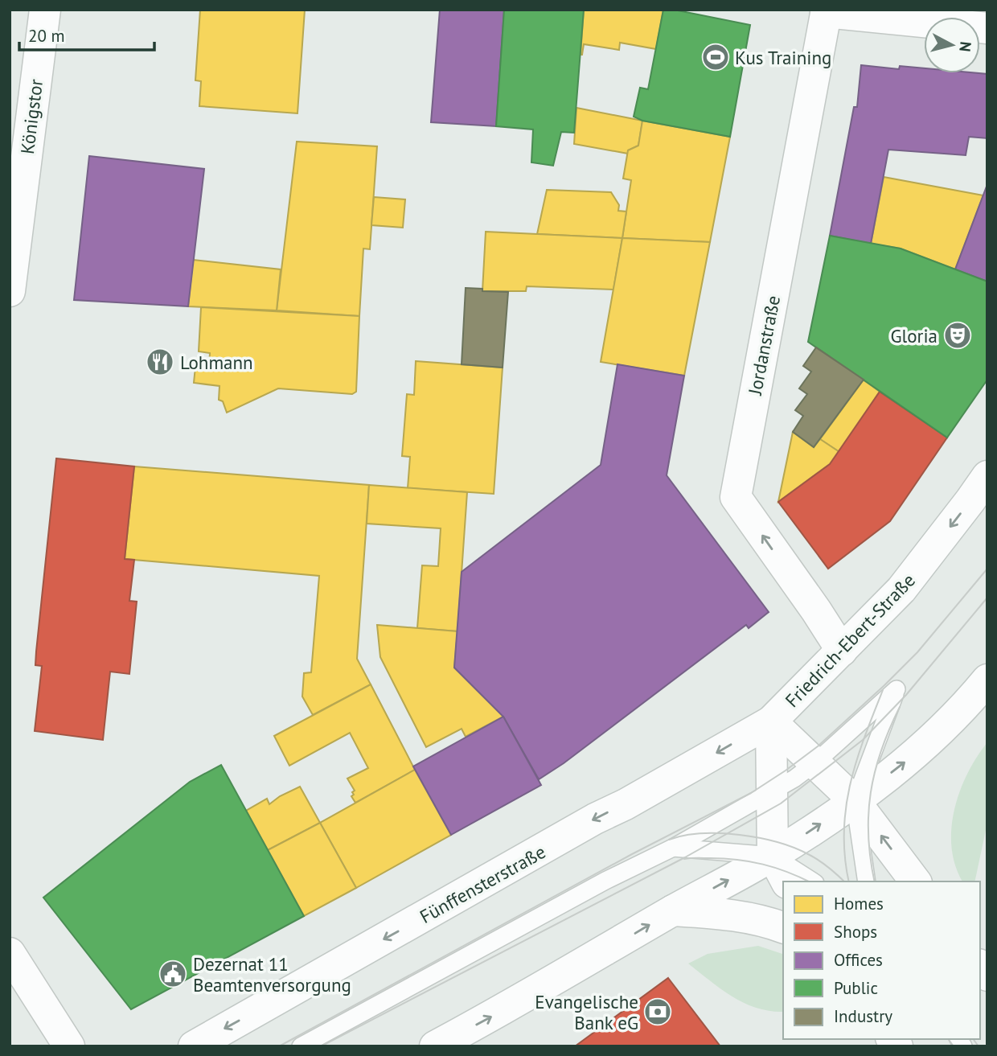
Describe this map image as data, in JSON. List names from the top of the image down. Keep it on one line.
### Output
{"streets":{"street":["Königstor","Jordanstraße","Friedrich-Ebert-Straße","Fünffensterstraße"]},"crossings":[["Jordanstraße","Friedrich-Ebert-Straße"],["Friedrich-Ebert-Straße","Fünffensterstraße"]],"one_way":["Jordanstraße"],"places":{"sports":["Kus Training"],"theatre":["Gloria"],"restaurant":["Lohmann"],"public building":["Dezernat 11 Beamtenversorgung"],"bank":["Evangelische Bank eG"]},"legend":["Homes","Shops","Offices","Public","Industry"],"scale_bar":"20 m","north":"right"}
